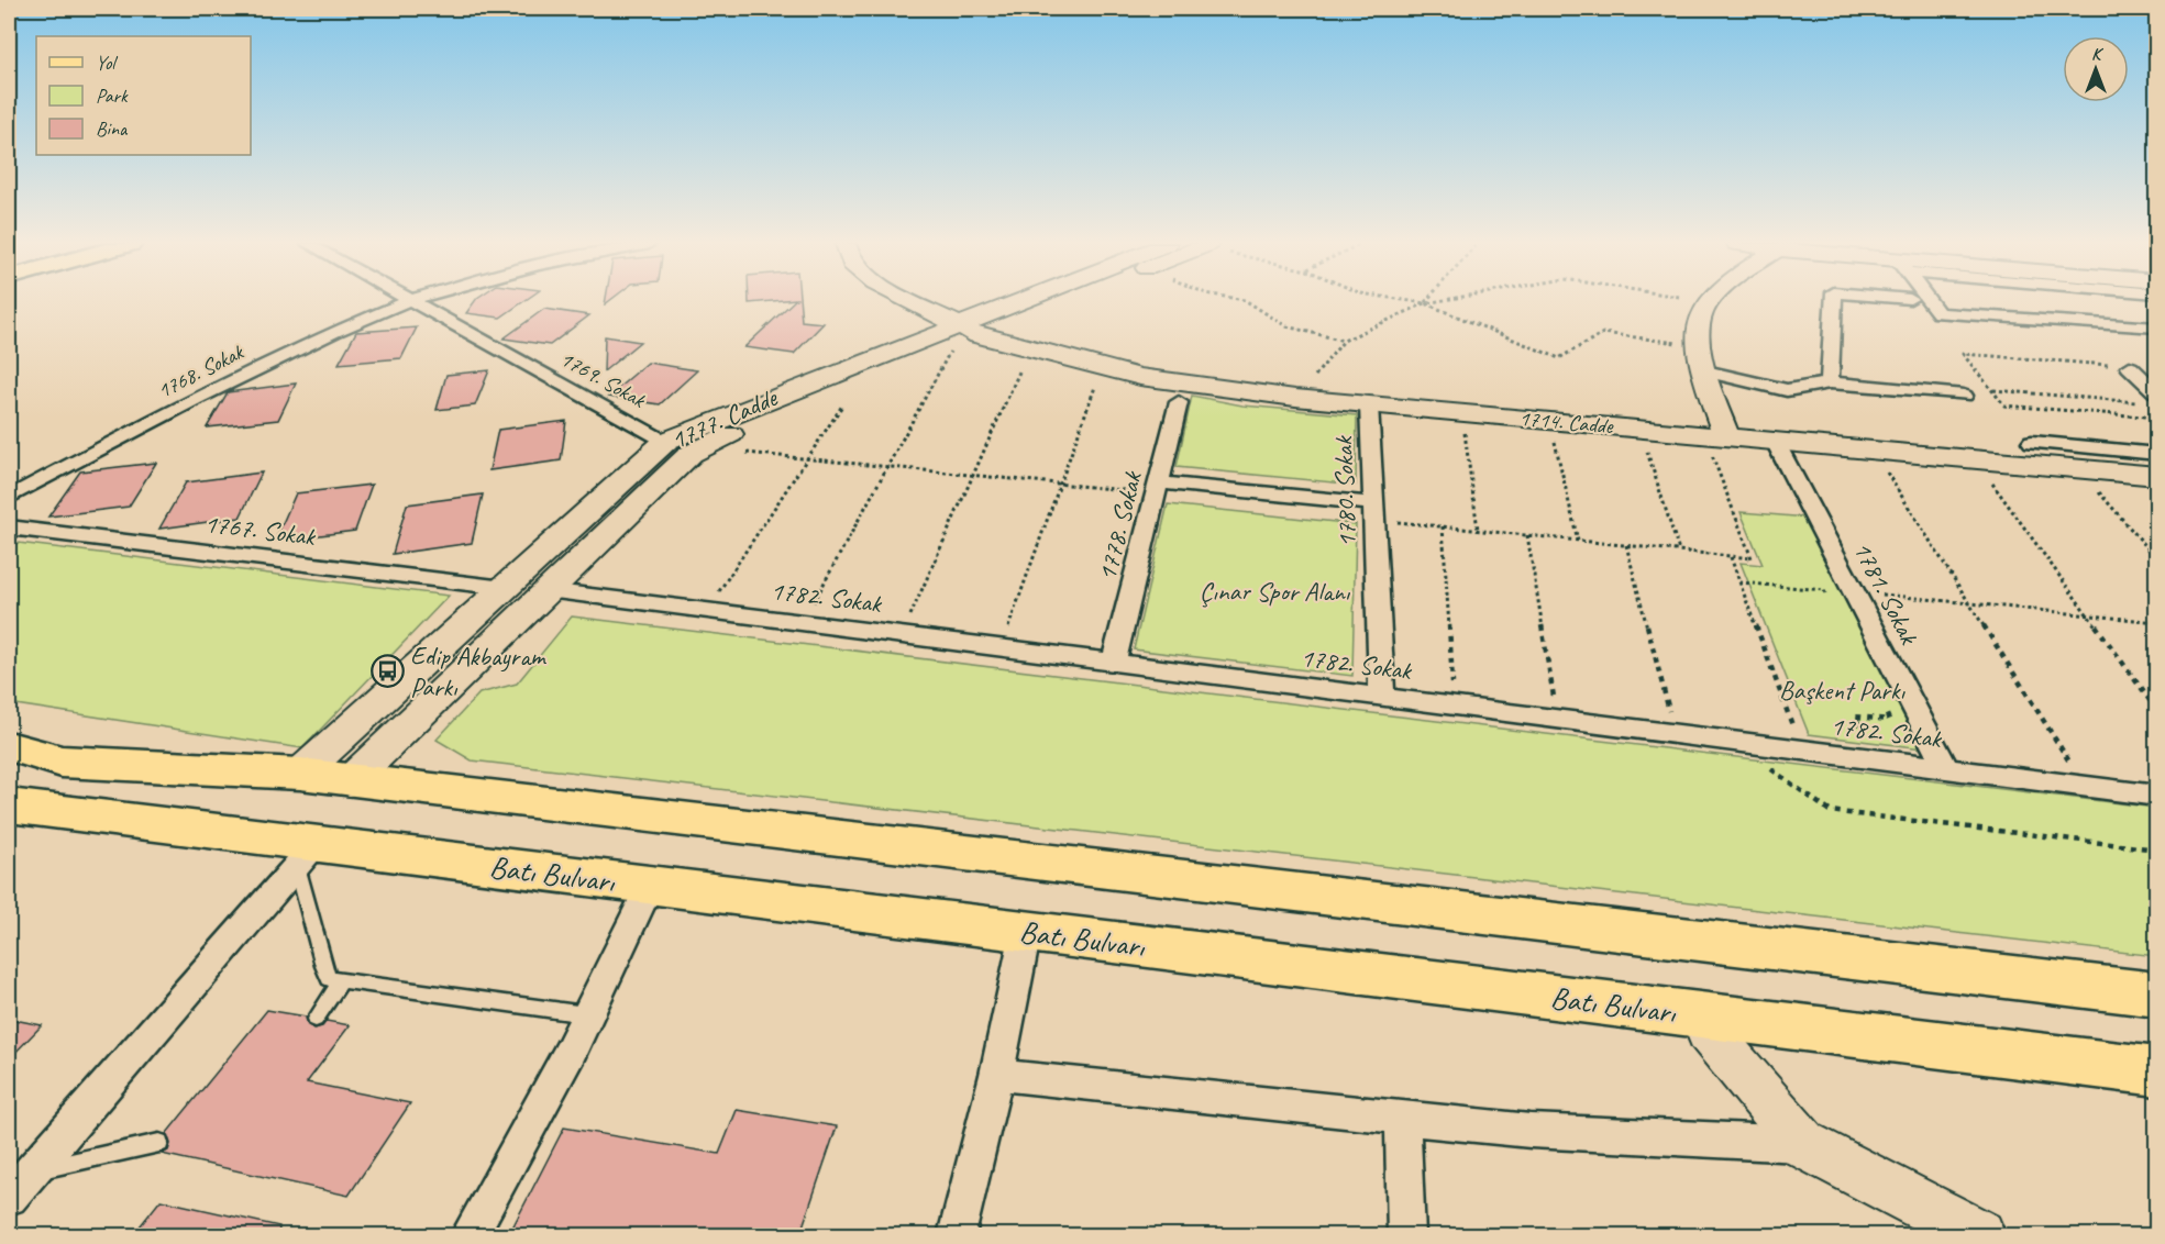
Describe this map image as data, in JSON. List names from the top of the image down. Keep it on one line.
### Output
{"streets":{"main road":["1777. Cadde","1714. Cadde","Batı Bulvarı"],"street":["1768. Sokak","1769. Sokak","1780. Sokak","1778. Sokak","1767. Sokak","1781. Sokak","1782. Sokak"]},"crossings":[["1769. Sokak","1777. Cadde"],["1777. Cadde","1714. Cadde"],["1777. Cadde","1767. Sokak"],["1777. Cadde","1782. Sokak"],["1714. Cadde","1780. Sokak"],["1714. Cadde","1781. Sokak"],["1780. Sokak","1782. Sokak"],["1778. Sokak","1782. Sokak"],["1781. Sokak","1782. Sokak"]],"parks":["Çınar Spor Alanı","Başkent Parkı"],"places":{"bus stop":["Edip Akbayram Parkı"]},"legend":["Yol","Park","Bina"],"north":"top"}
